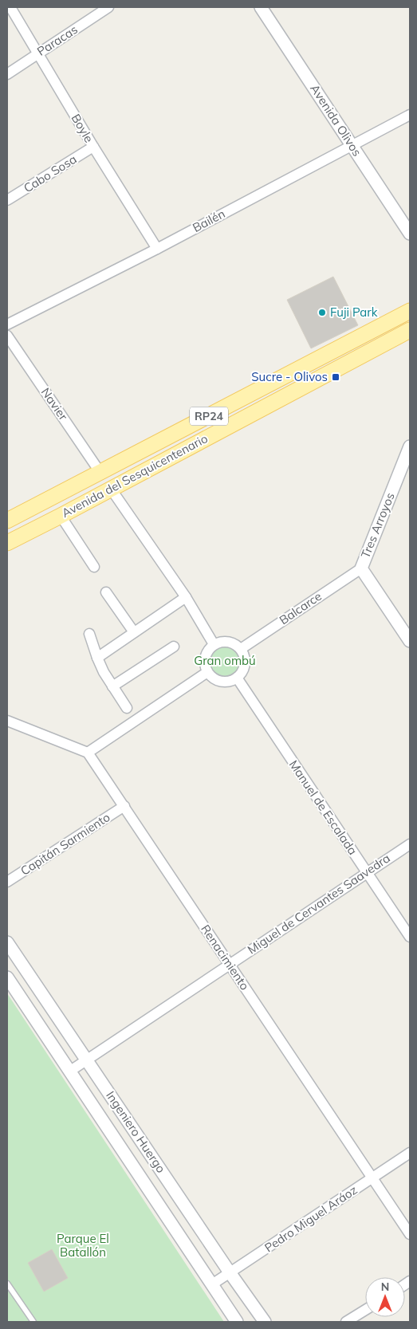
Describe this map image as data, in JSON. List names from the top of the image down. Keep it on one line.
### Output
{"streets":{"main road":["RP24","Avenida del Sesquicentenario"],"street":["Paracas","Avenida Olivos","Boyle","Cabo Sosa","Bailén","Navier","Tres Arroyos","Balcarce","Manuel de Escalada","Capitán Sarmiento","Miguel de Cervantes Saavedra","Renacimiento","Ingeniero Huergo","Pedro Miguel Aráoz"]},"crossings":[["Paracas","Boyle"],["Avenida Olivos","Bailén"],["Boyle","Cabo Sosa"],["Boyle","Bailén"],["Navier","Avenida del Sesquicentenario"],["Tres Arroyos","Balcarce"],["Balcarce","Manuel de Escalada"],["Manuel de Escalada","Miguel de Cervantes Saavedra"],["Capitán Sarmiento","Renacimiento"],["Miguel de Cervantes Saavedra","Renacimiento"],["Miguel de Cervantes Saavedra","Ingeniero Huergo"],["Renacimiento","Pedro Miguel Aráoz"],["Ingeniero Huergo","Pedro Miguel Aráoz"]],"parks":["Gran ombú","Parque El Batallón"],"places":{"other":["Fuji Park"],"transit":["Sucre - Olivos"]},"north":"top"}
